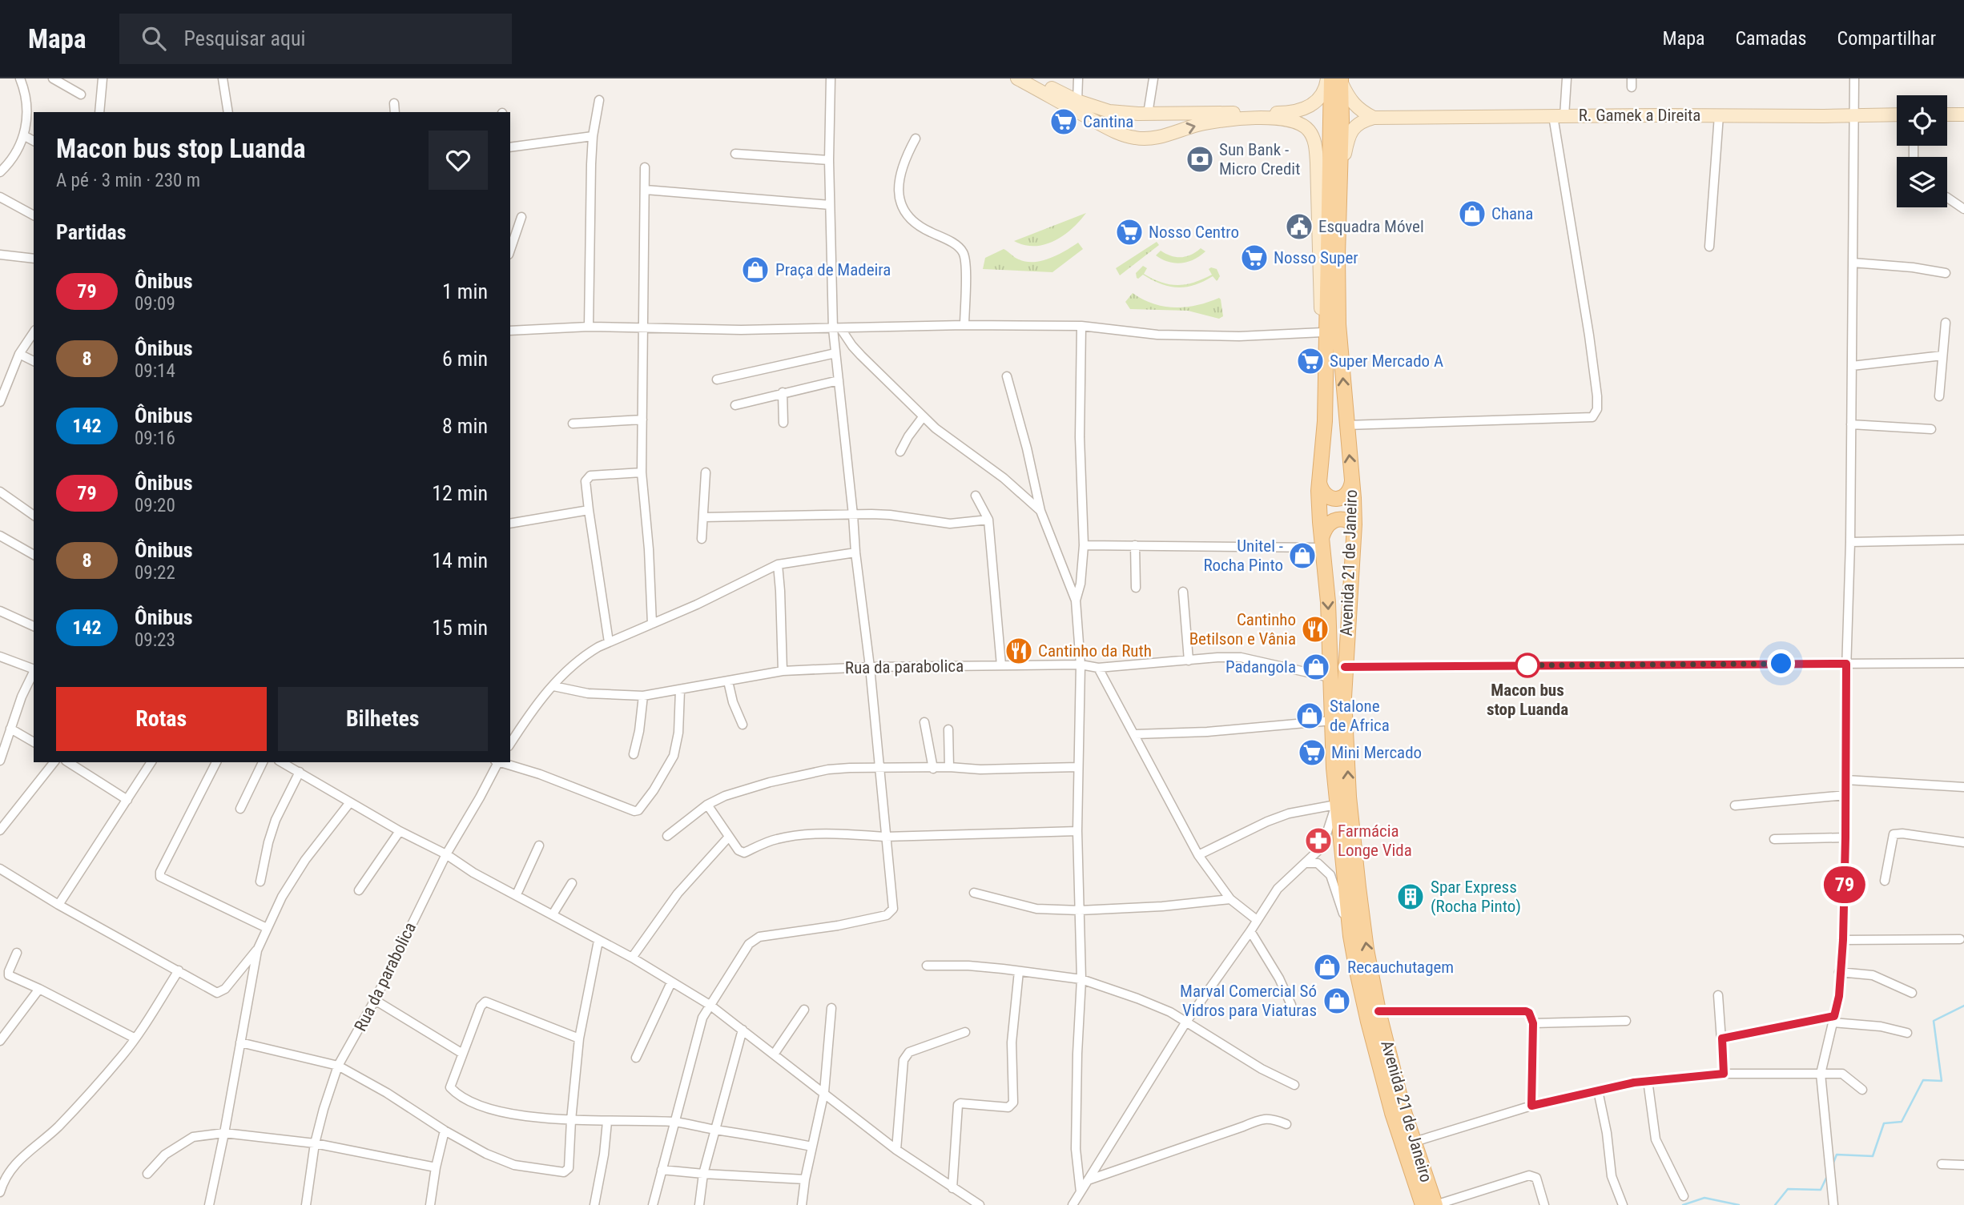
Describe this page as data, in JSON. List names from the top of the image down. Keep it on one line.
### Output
{"streets":{"main road":["R. Gamek a Direita","Avenida 21 de Janeiro"],"street":["Rua da parabolica"]},"crossings":[["Avenida 21 de Janeiro","Rua da parabolica"]],"places":{"supermarket":["Cantina","Nosso Centro","Nosso Super","Super Mercado A","Mini Mercado"],"bank":["Sun Bank - Micro Credit"],"shop":["Chana","Praça de Madeira","Unitel - Rocha Pinto","Padangola","Stalone de Africa","Recauchutagem","Marval Comercial Só Vidros para Viaturas"],"public building":["Esquadra Móvel"],"restaurant":["Cantinho Betilson e Vânia","Cantinho da Ruth"],"other":["Macon bus stop Luanda"],"pharmacy":["Farmácia Longe Vida"],"building":["Spar Express (Rocha Pinto)"]},"lines":["bus line 79"],"page":{"header":"Mapa","search":"Pesquisar aqui","nav":["Mapa","Camadas","Compartilhar"],"on_map":"79","heading":[["Macon bus stop Luanda","A pé · 3 min · 230 m"],"Partidas"],"list":[{"mark":"79","name":"Ônibus","note":"09:09","value":"1 min"},{"mark":"8","name":"Ônibus","note":"09:14","value":"6 min"},{"mark":"142","name":"Ônibus","note":"09:16","value":"8 min"},{"mark":"79","name":"Ônibus","note":"09:20","value":"12 min"},{"mark":"8","name":"Ônibus","note":"09:22","value":"14 min"},{"mark":"142","name":"Ônibus","note":"09:23","value":"15 min"}],"buttons":["Rotas","Bilhetes"]}}
